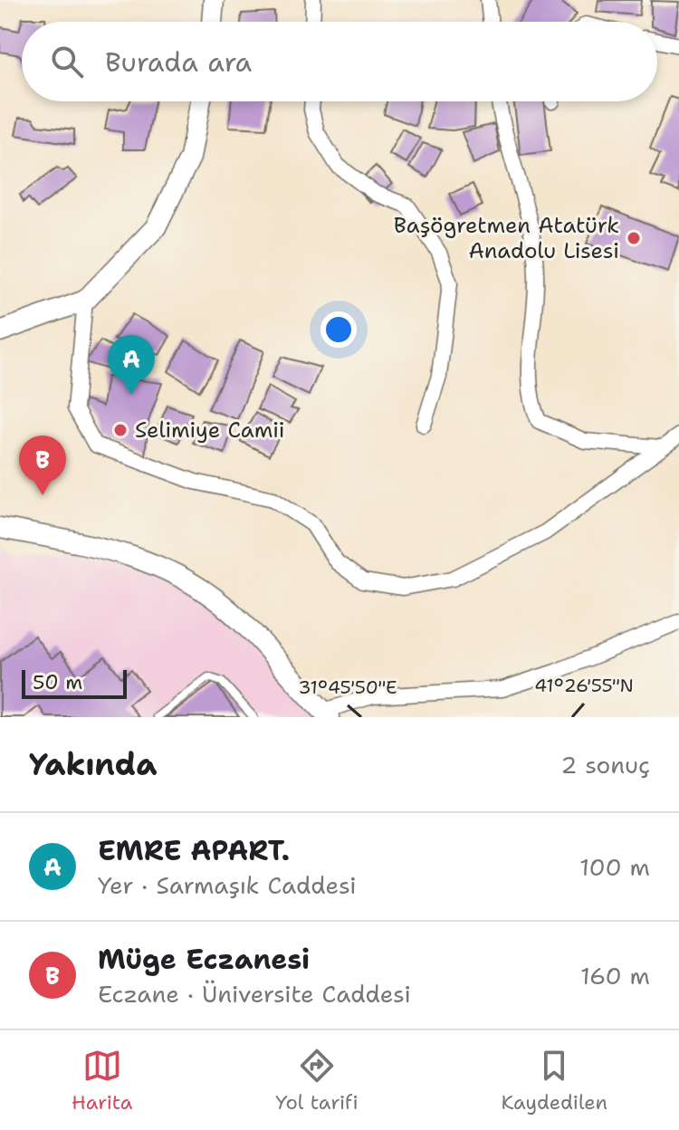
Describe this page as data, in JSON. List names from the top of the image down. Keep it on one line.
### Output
{"places":["Başögretmen Atatürk Anadolu Lisesi","Selimiye Camii"],"scale_bar":"50 m","page":{"search":"Burada ara","pins":["A","B"],"scale":"50 m","heading":["Yakında","2 sonuç"],"list":[{"mark":"A","name":"EMRE APART.","note":"Yer · Sarmaşık Caddesi","value":"100 m"},{"mark":"B","name":"Müge Eczanesi","note":"Eczane · Üniversite Caddesi","value":"160 m"}],"nav":["Harita","Yol tarifi","Kaydedilen"]},"coordinates":["41°26'55\"N","31°45'50\"E"]}
